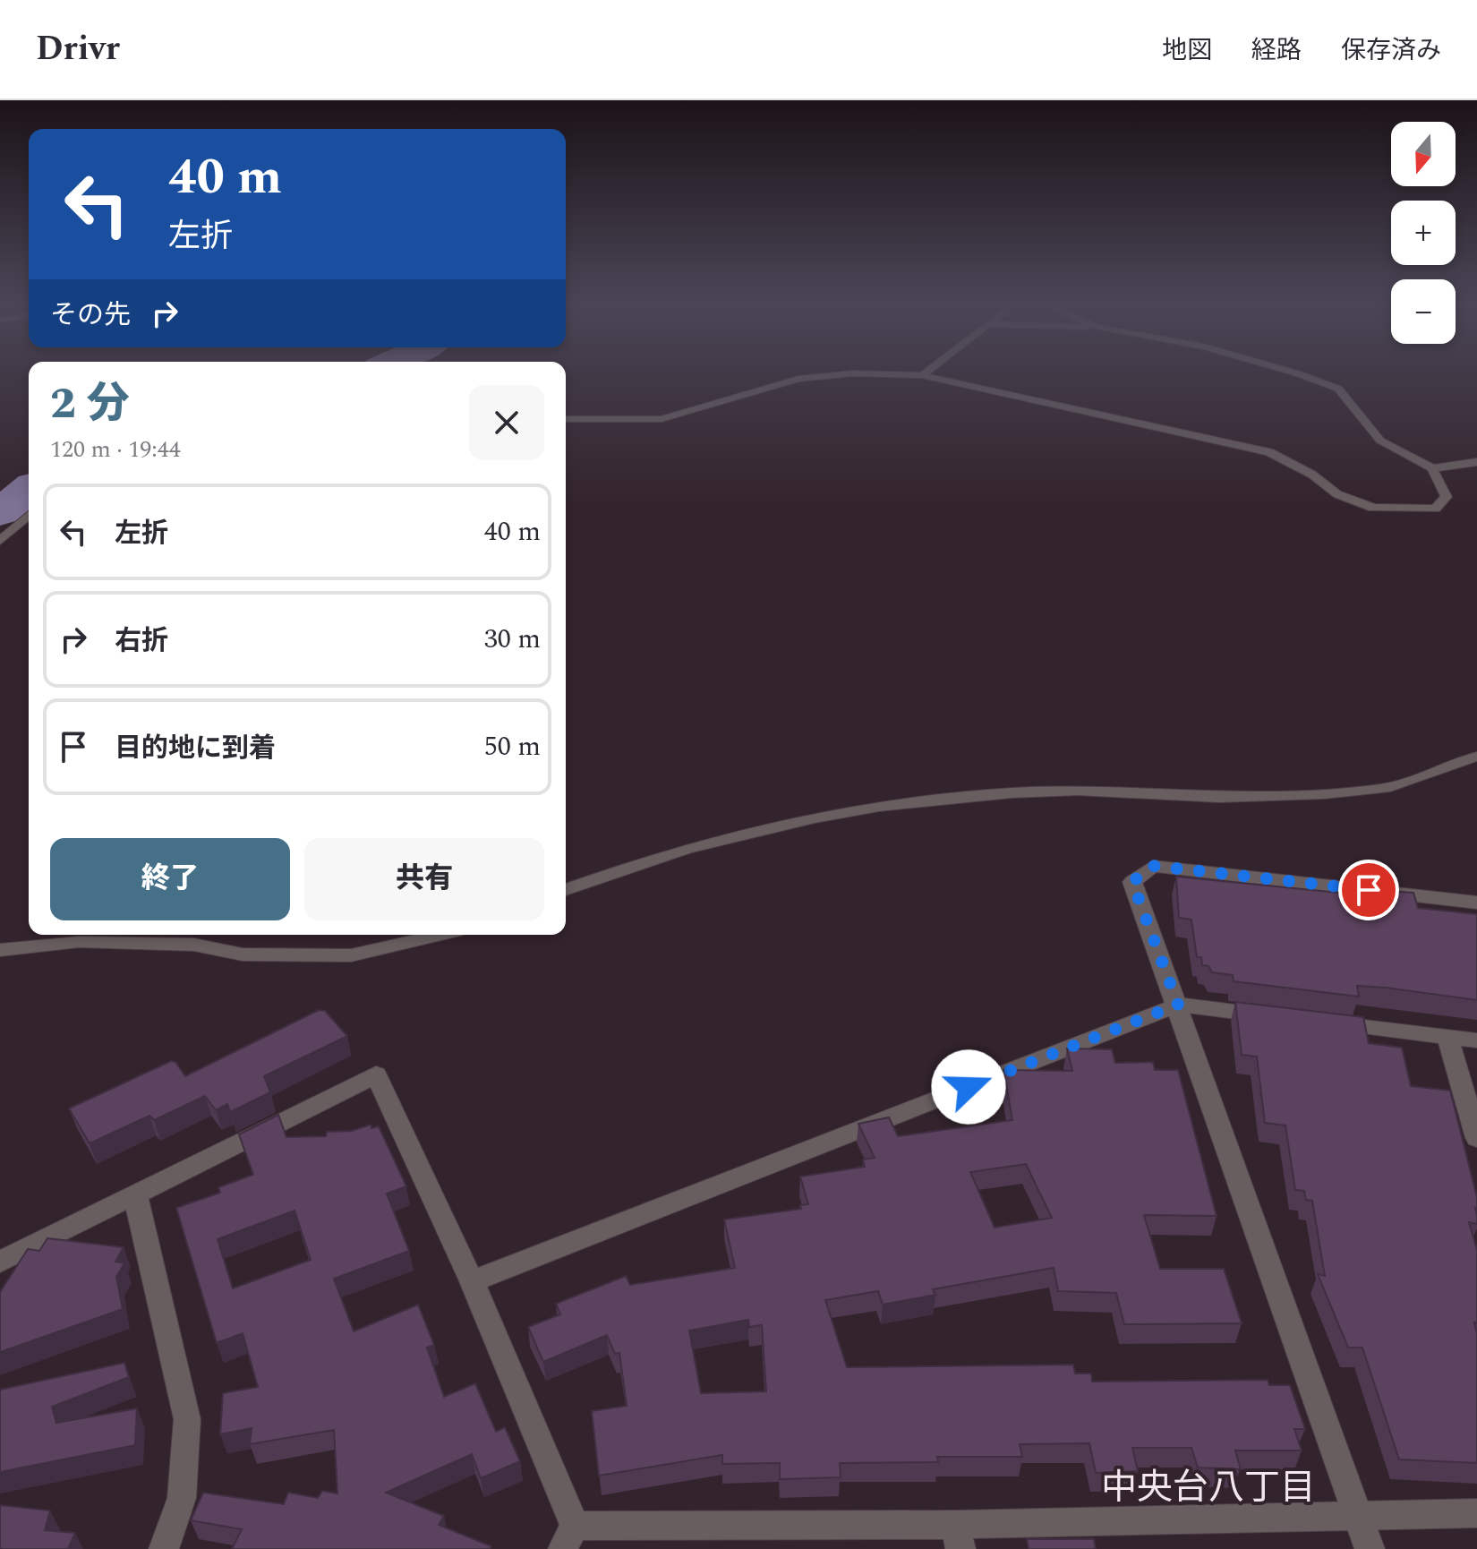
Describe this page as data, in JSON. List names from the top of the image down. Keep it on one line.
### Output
{"districts":["中央台八丁目"],"north":"bottom","page":{"header":"Drivr","nav":["地図","経路","保存済み"],"map_buttons":["+","−"],"turn":["40 m","左折"],"then":"その先","heading":["2 分","120 m · 19:44"],"list":[{"name":"左折","value":"40 m"},{"name":"右折","value":"30 m"},{"name":"目的地に到着","value":"50 m"}],"buttons":["終了","共有"]}}
